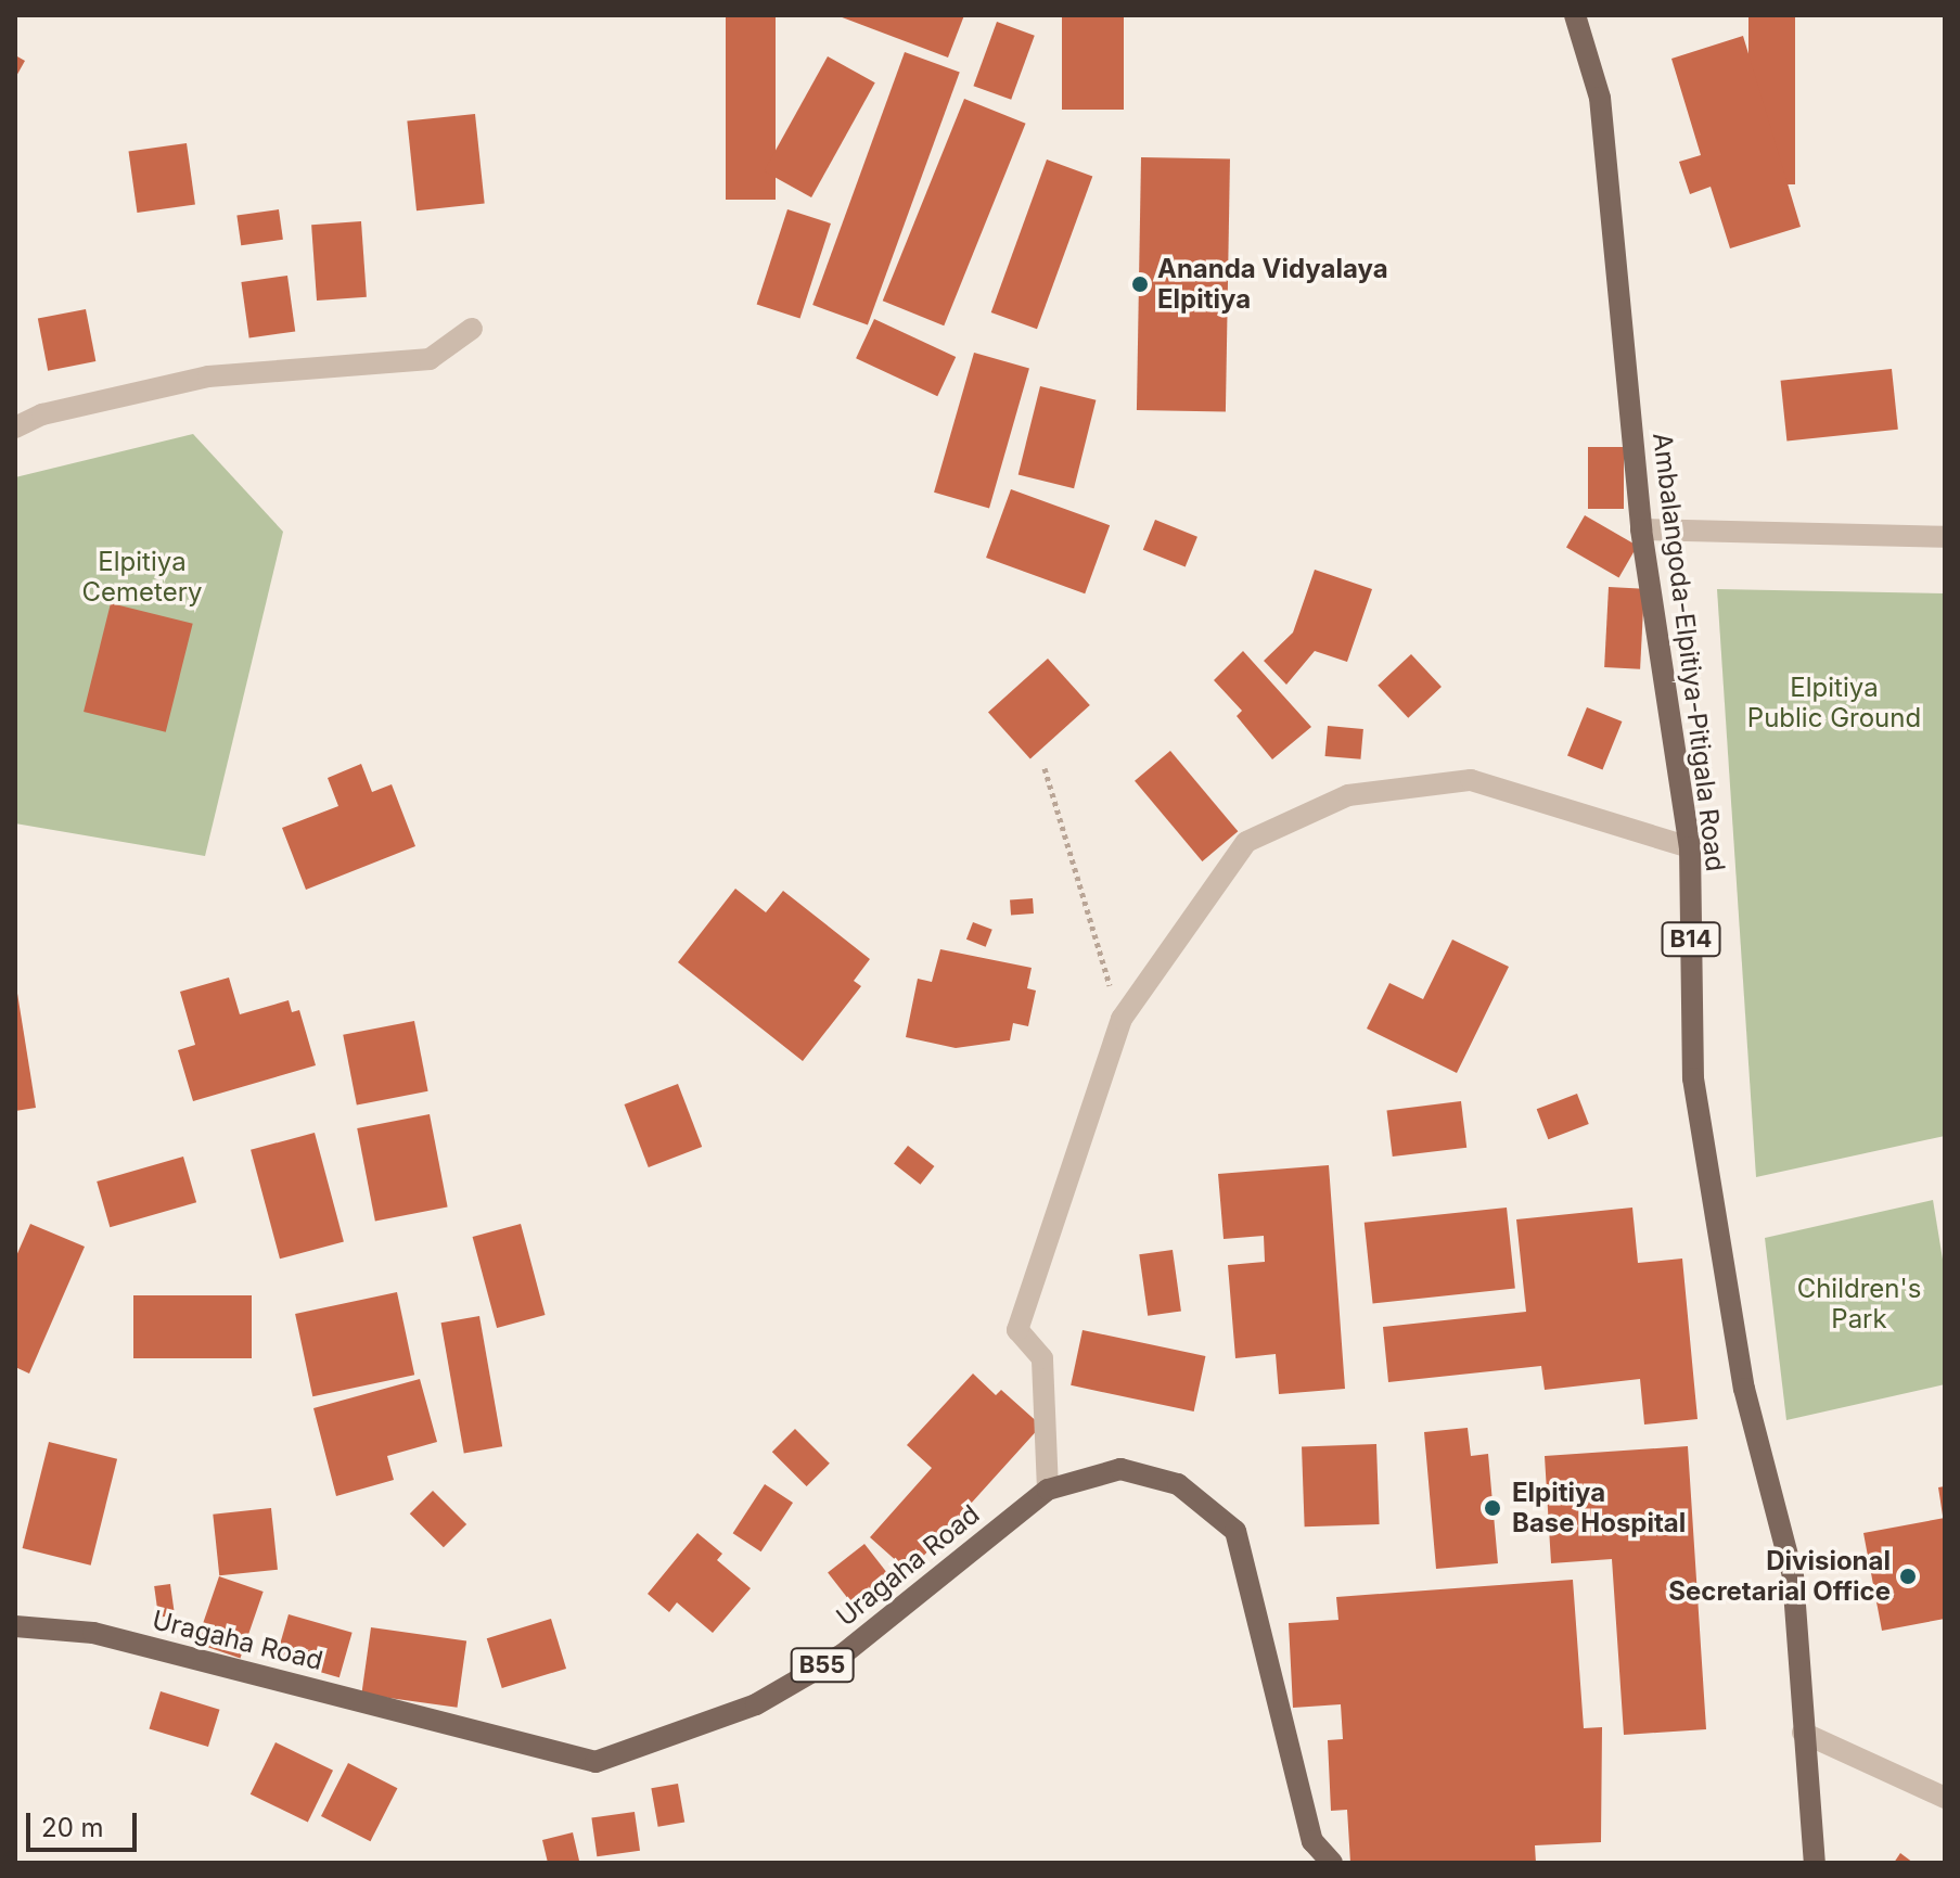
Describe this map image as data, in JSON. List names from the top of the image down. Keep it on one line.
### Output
{"streets":{"main road":["Ambalangoda-Elpitiya-Pitigala Road","B14","Uragaha Road","B55"]},"parks":["Elpitiya Cemetery","Elpitiya Public Ground","Children's Park"],"places":["Ananda Vidyalaya Elpitiya","Elpitiya Base Hospital","Divisional Secretarial Office"],"scale_bar":"20 m"}
